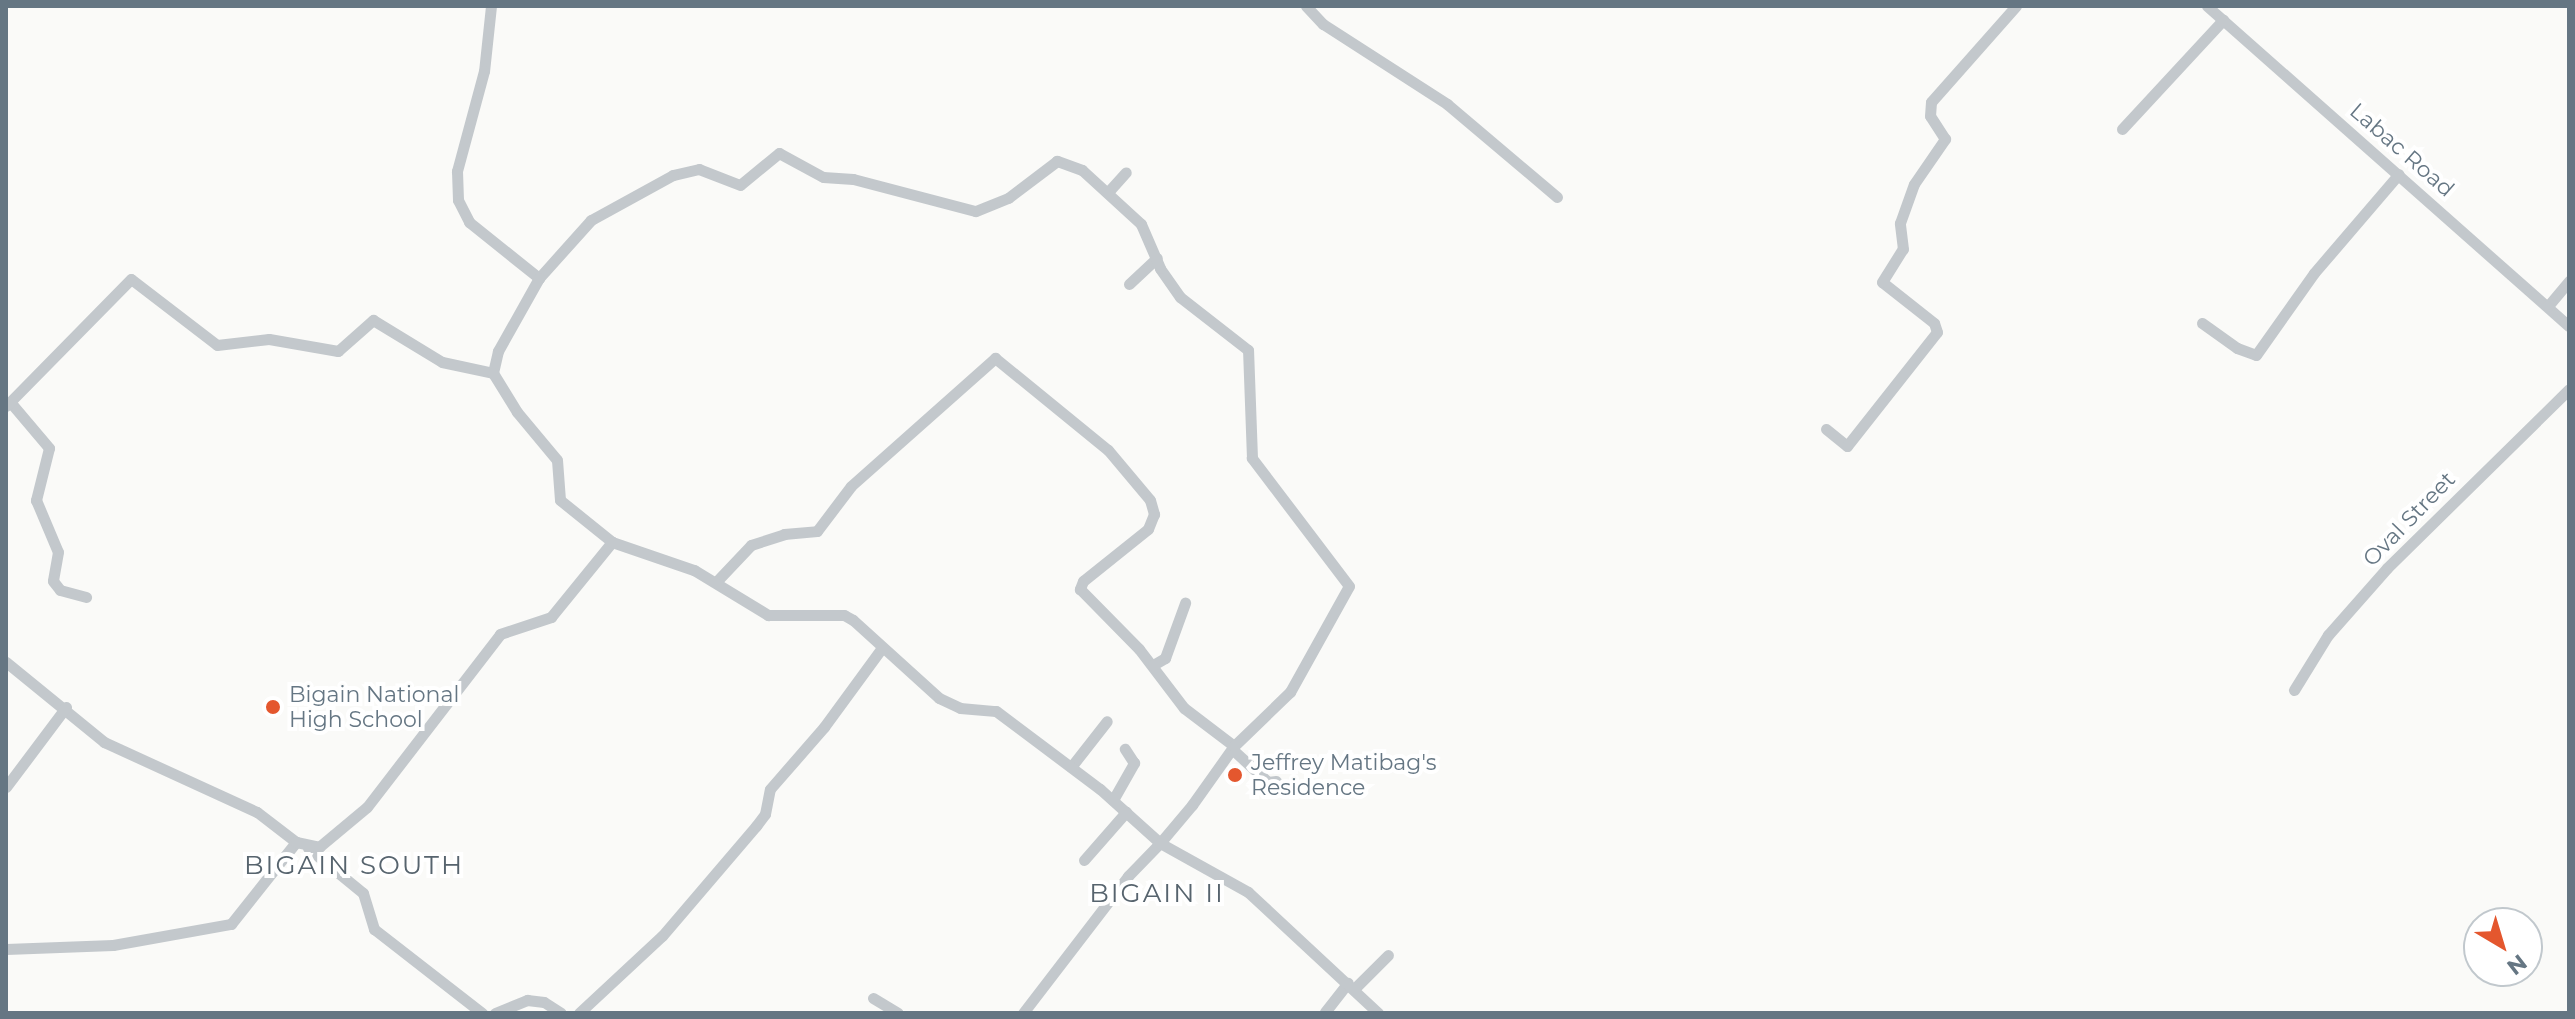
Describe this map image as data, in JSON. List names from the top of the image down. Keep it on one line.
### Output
{"streets":{"street":["Labac Road","Oval Street"]},"districts":["BIGAIN SOUTH","BIGAIN II"],"places":["Bigain National High School","Jeffrey Matibag's Residence"],"north":"bottom right"}
